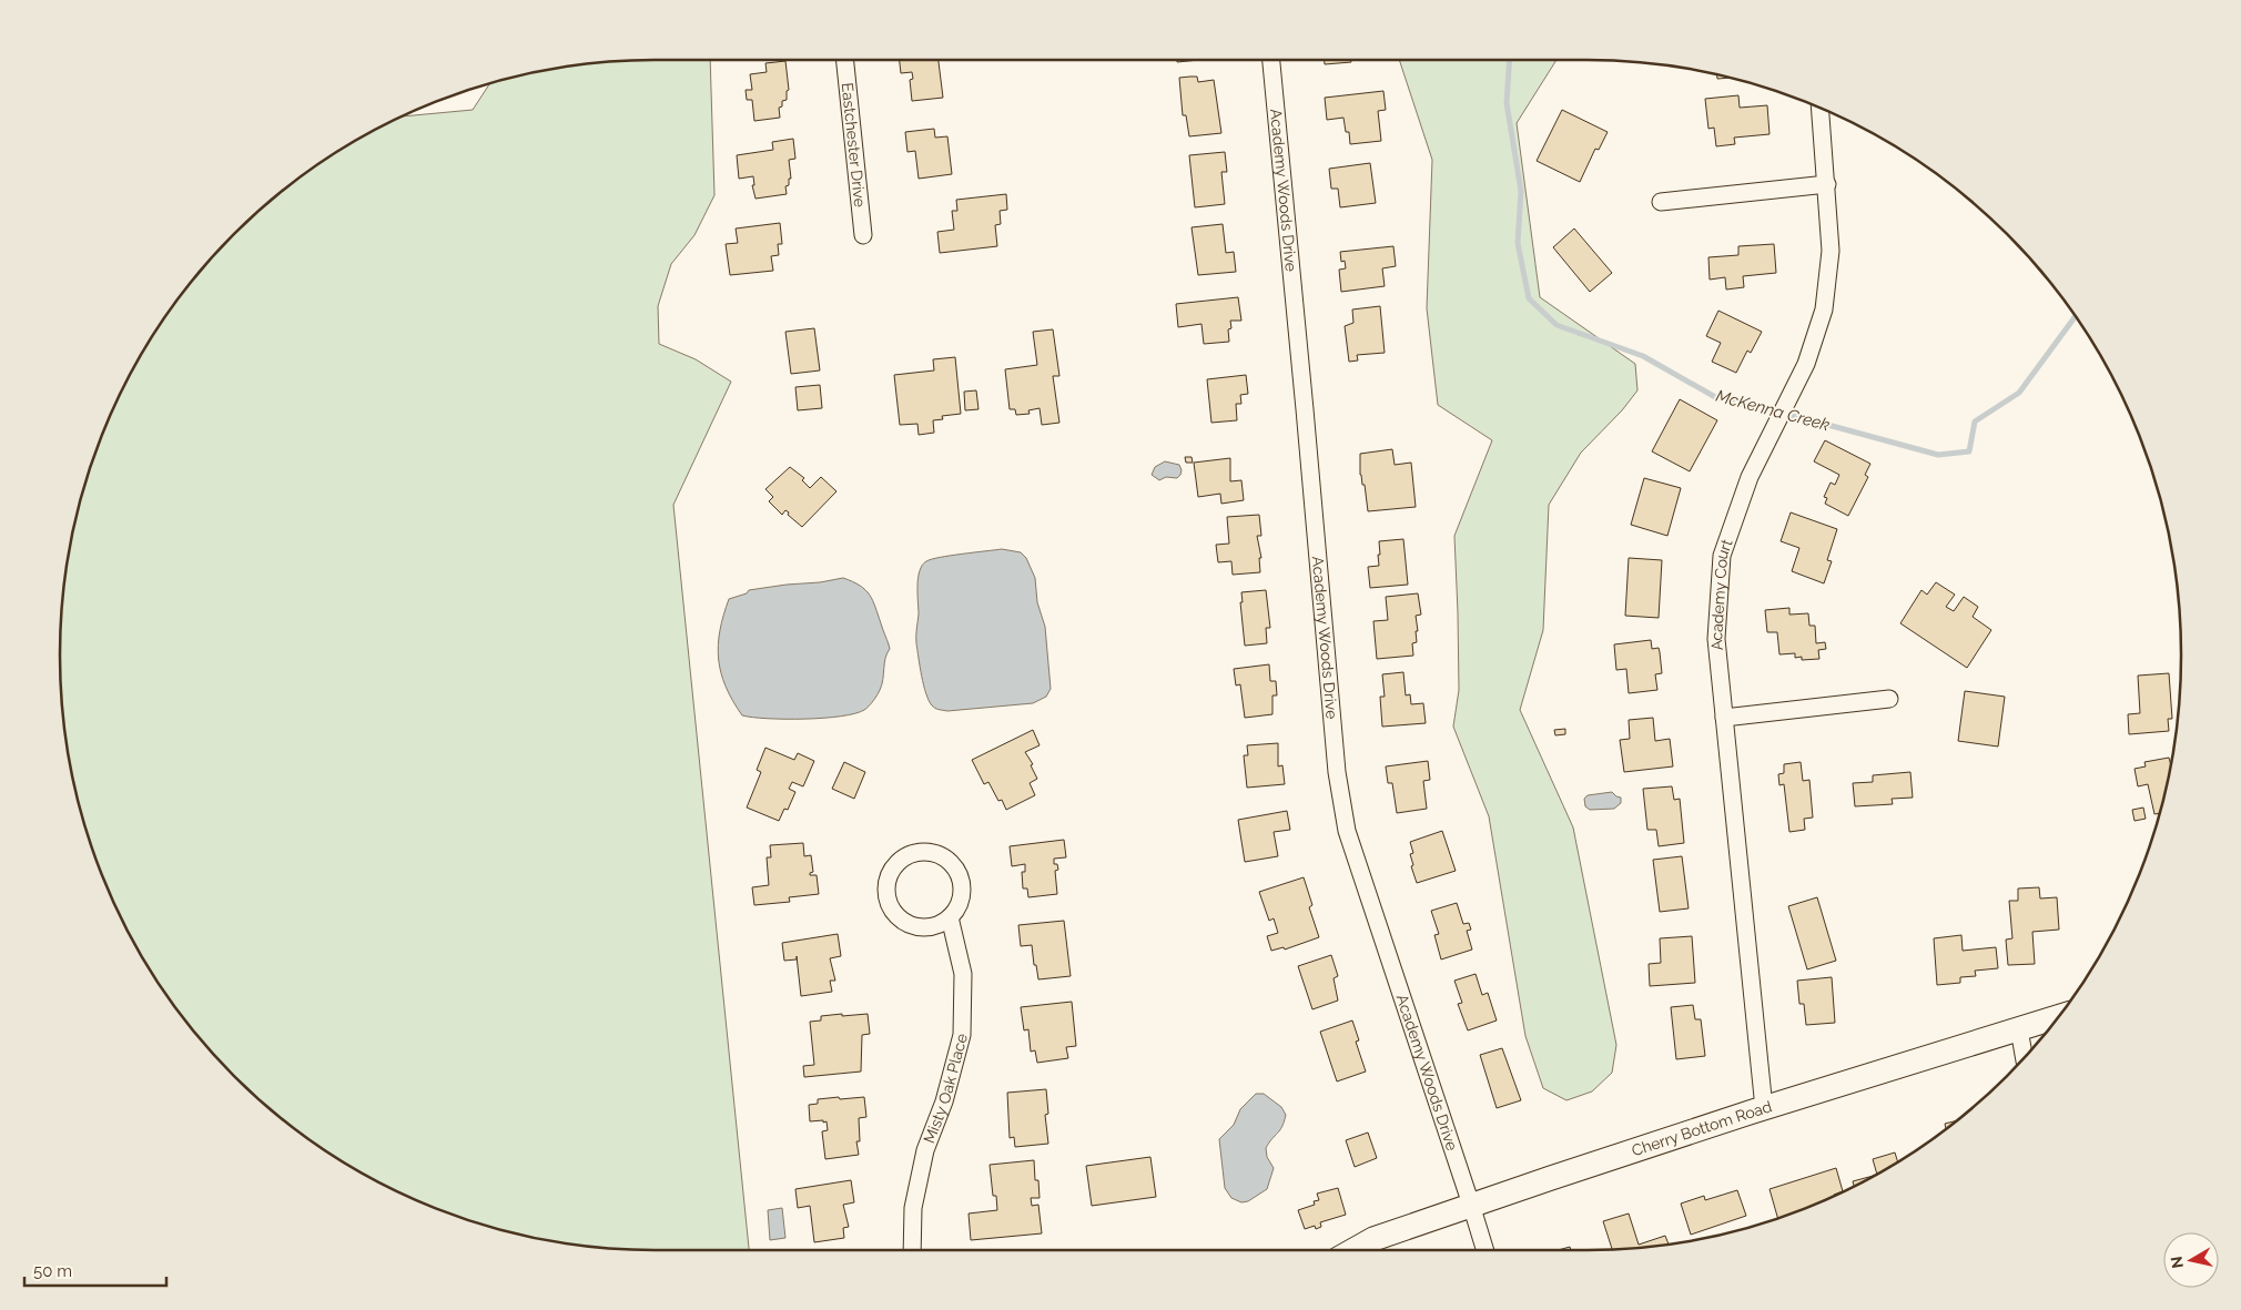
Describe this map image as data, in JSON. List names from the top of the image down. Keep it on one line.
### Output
{"streets":{"main road":["Cherry Bottom Road"],"street":["Eastchester Drive","Academy Woods Drive","Academy Court","Misty Oak Place"]},"crossings":[["Academy Woods Drive","Cherry Bottom Road"],["Academy Court","Cherry Bottom Road"]],"water":["McKenna Creek"],"scale_bar":"50 m","north":"left"}
